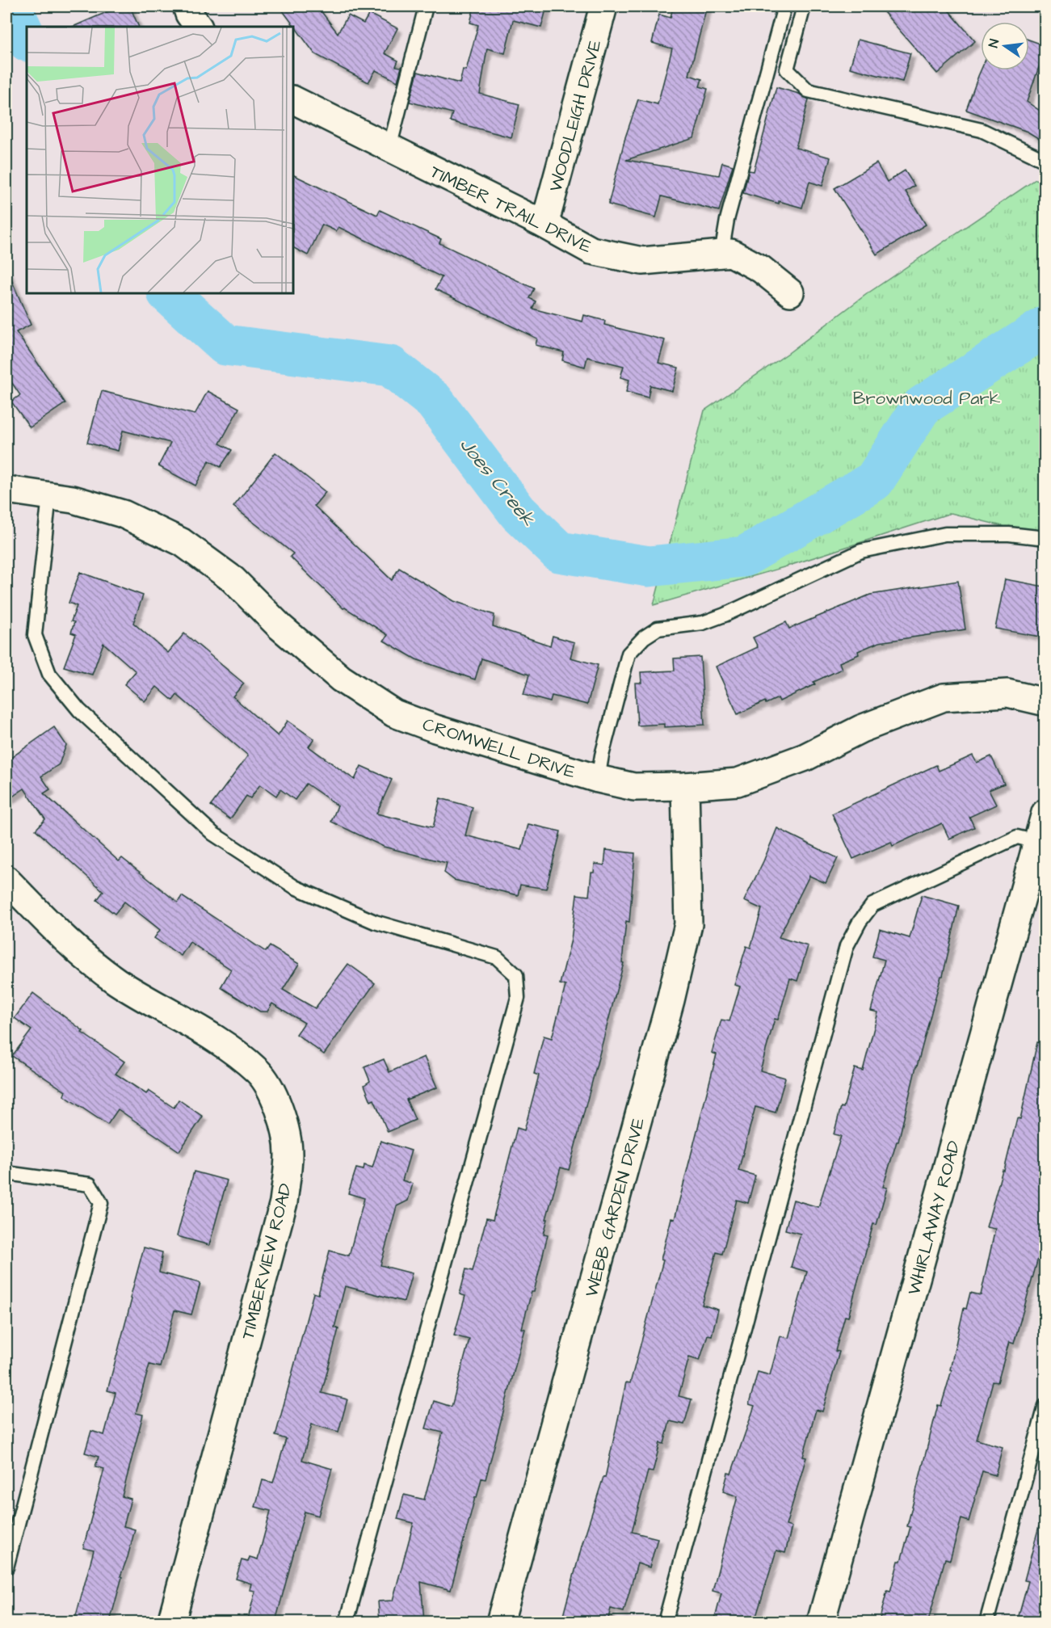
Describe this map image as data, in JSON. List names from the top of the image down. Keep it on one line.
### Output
{"streets":{"street":["WOODLEIGH DRIVE","TIMBER TRAIL DRIVE","CROMWELL DRIVE","WEBB GARDEN DRIVE","WHIRLAWAY ROAD","TIMBERVIEW ROAD"]},"crossings":[["WOODLEIGH DRIVE","TIMBER TRAIL DRIVE"],["CROMWELL DRIVE","WEBB GARDEN DRIVE"]],"water":["Joes Creek"],"parks":["Brownwood Park"],"north":"left"}
